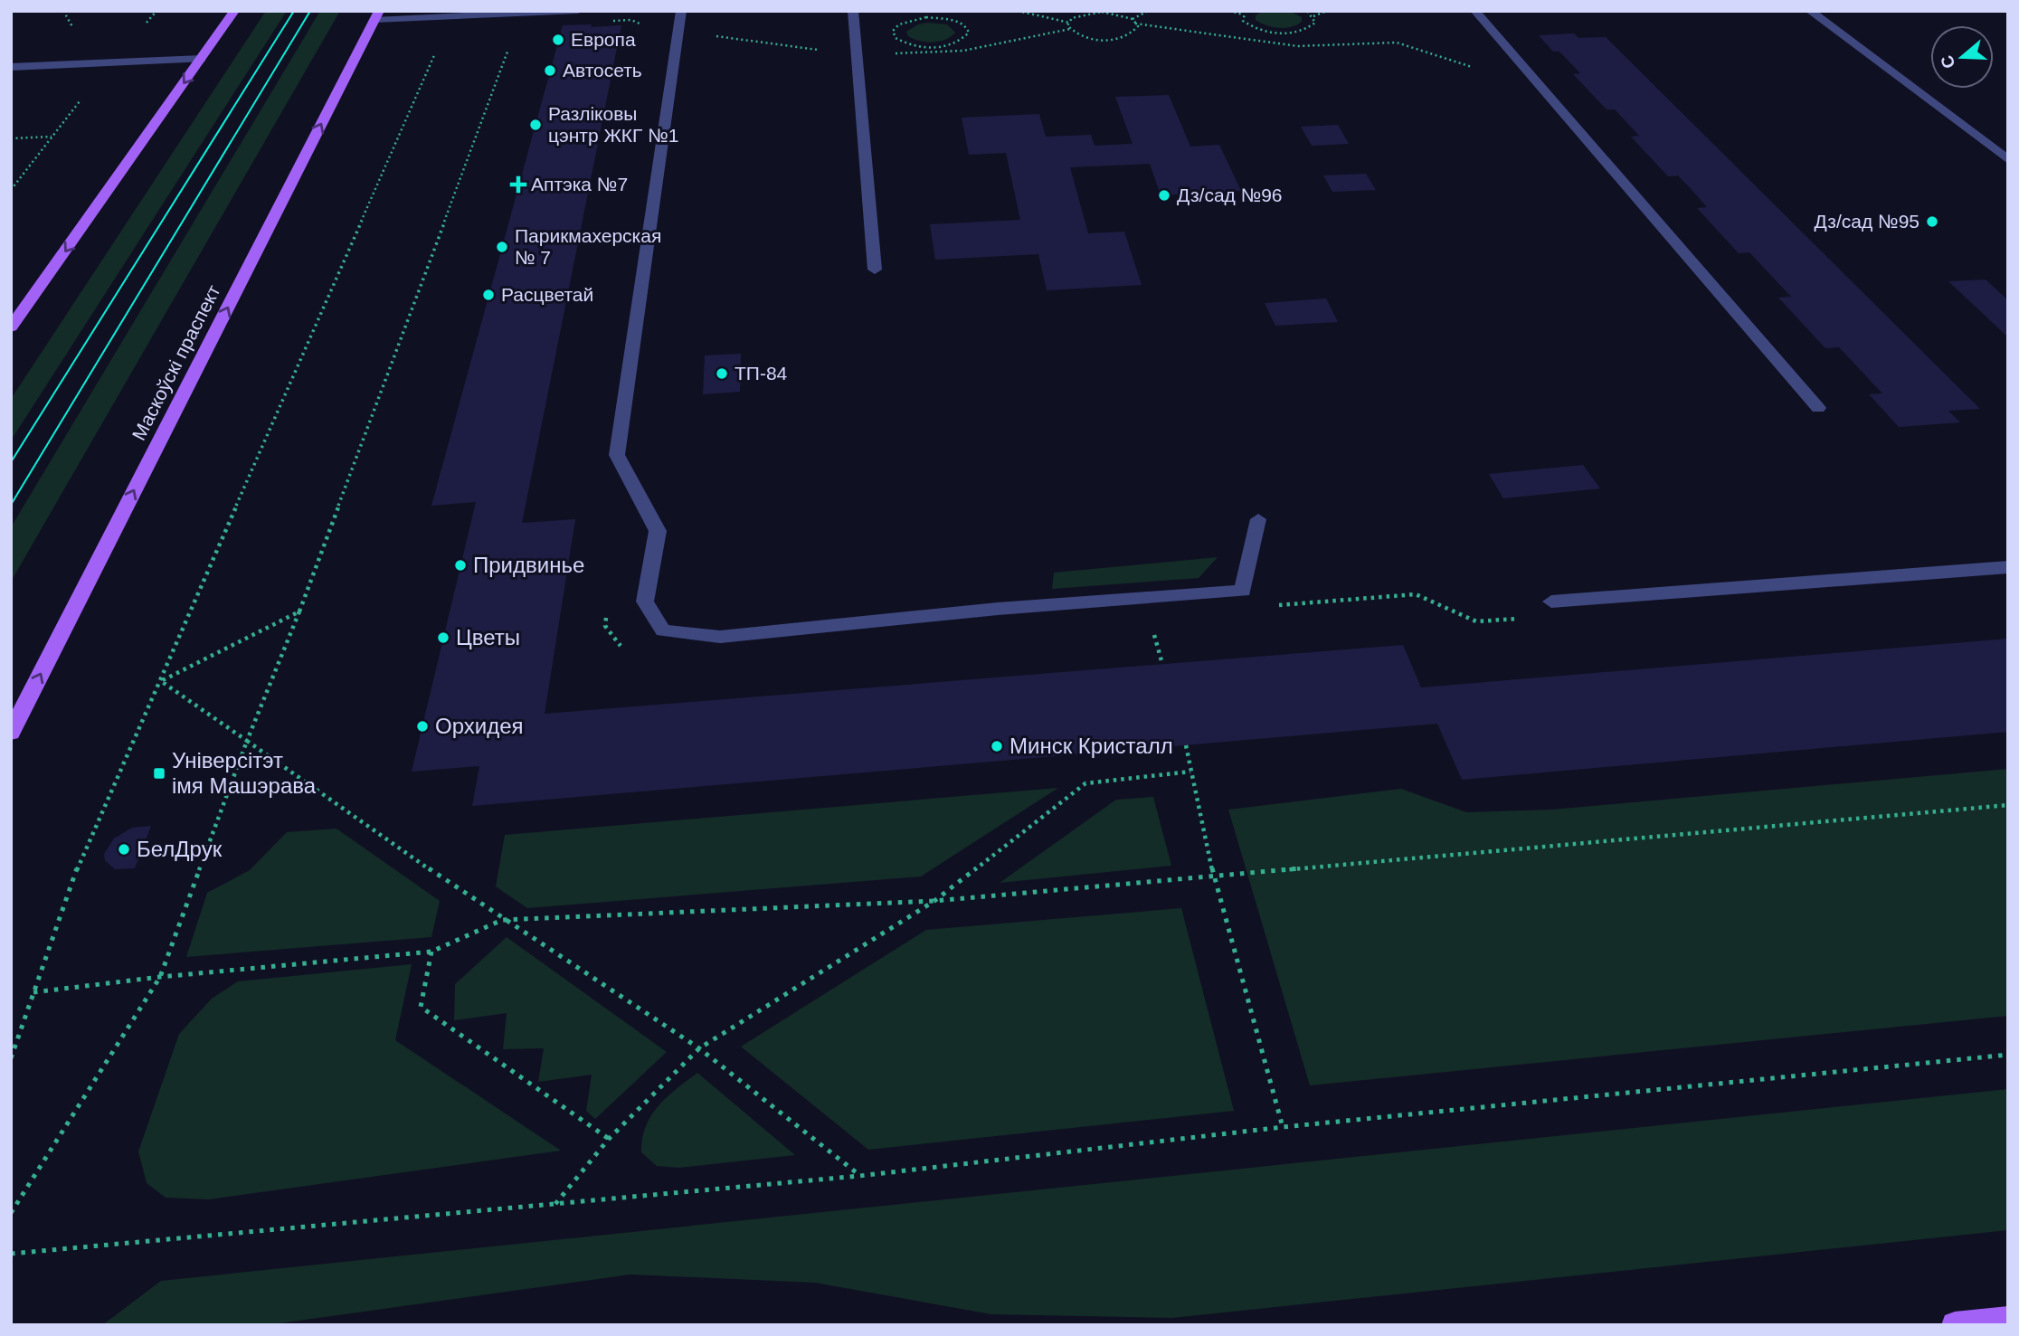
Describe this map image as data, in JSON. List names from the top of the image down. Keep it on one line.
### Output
{"streets":{"main road":["Маскоўскі праспект"]},"places":{"other":["Европа","Автосеть","Разліковы цэнтр ЖКГ №1","Дз/сад №96","Дз/сад №95","Парикмахерская № 7","Расцветай","ТП-84","Придвинье","Цветы","Орхидея","Минск Кристалл","БелДрук"],"health":["Аптэка №7"],"transit":["Універсітэт імя Машэрава"]},"north":"left"}
